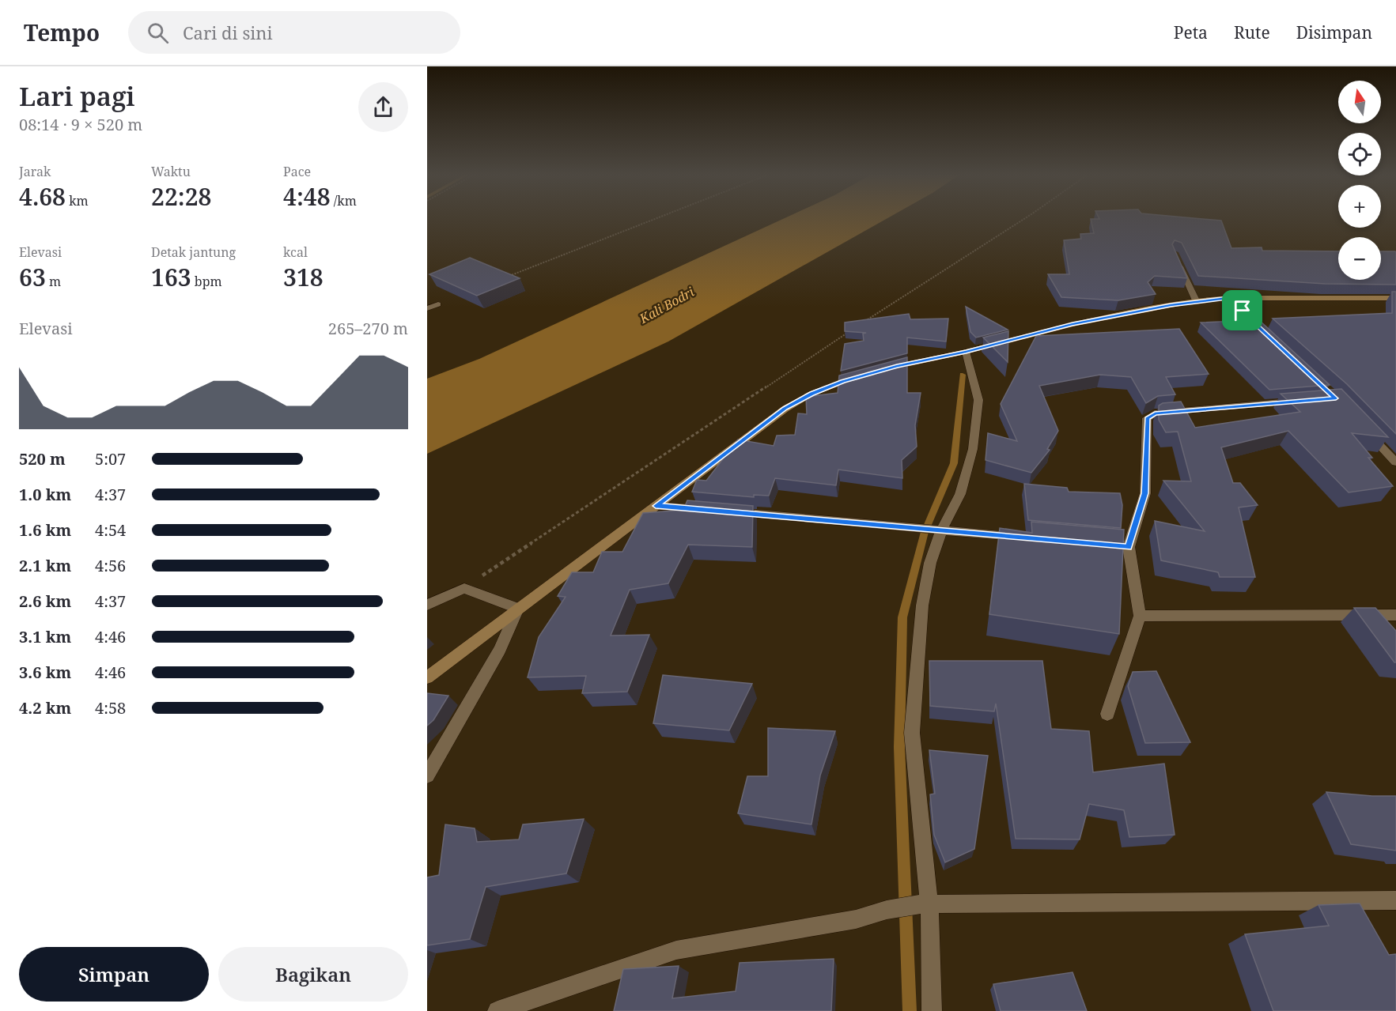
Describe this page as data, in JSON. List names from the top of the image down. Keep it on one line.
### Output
{"water":["Kali Bodri"],"north":"top","page":{"header":"Tempo","search":"Cari di sini","nav":["Peta","Rute","Disimpan"],"heading":["Lari pagi","08:14 · 9 × 520 m"],"map_buttons":["+","−"],"stats":[["Jarak","4.68 km"],["Waktu","22:28"],["Pace","4:48 /km"],["Elevasi","63 m"],["Detak jantung","163 bpm"],["kcal","318"]],"chart":["Elevasi","265–270 m"],"list":[{"name":"520 m","note":"5:07"},{"name":"1.0 km","note":"4:37"},{"name":"1.6 km","note":"4:54"},{"name":"2.1 km","note":"4:56"},{"name":"2.6 km","note":"4:37"},{"name":"3.1 km","note":"4:46"},{"name":"3.6 km","note":"4:46"},{"name":"4.2 km","note":"4:58"}],"buttons":["Simpan","Bagikan"]}}
